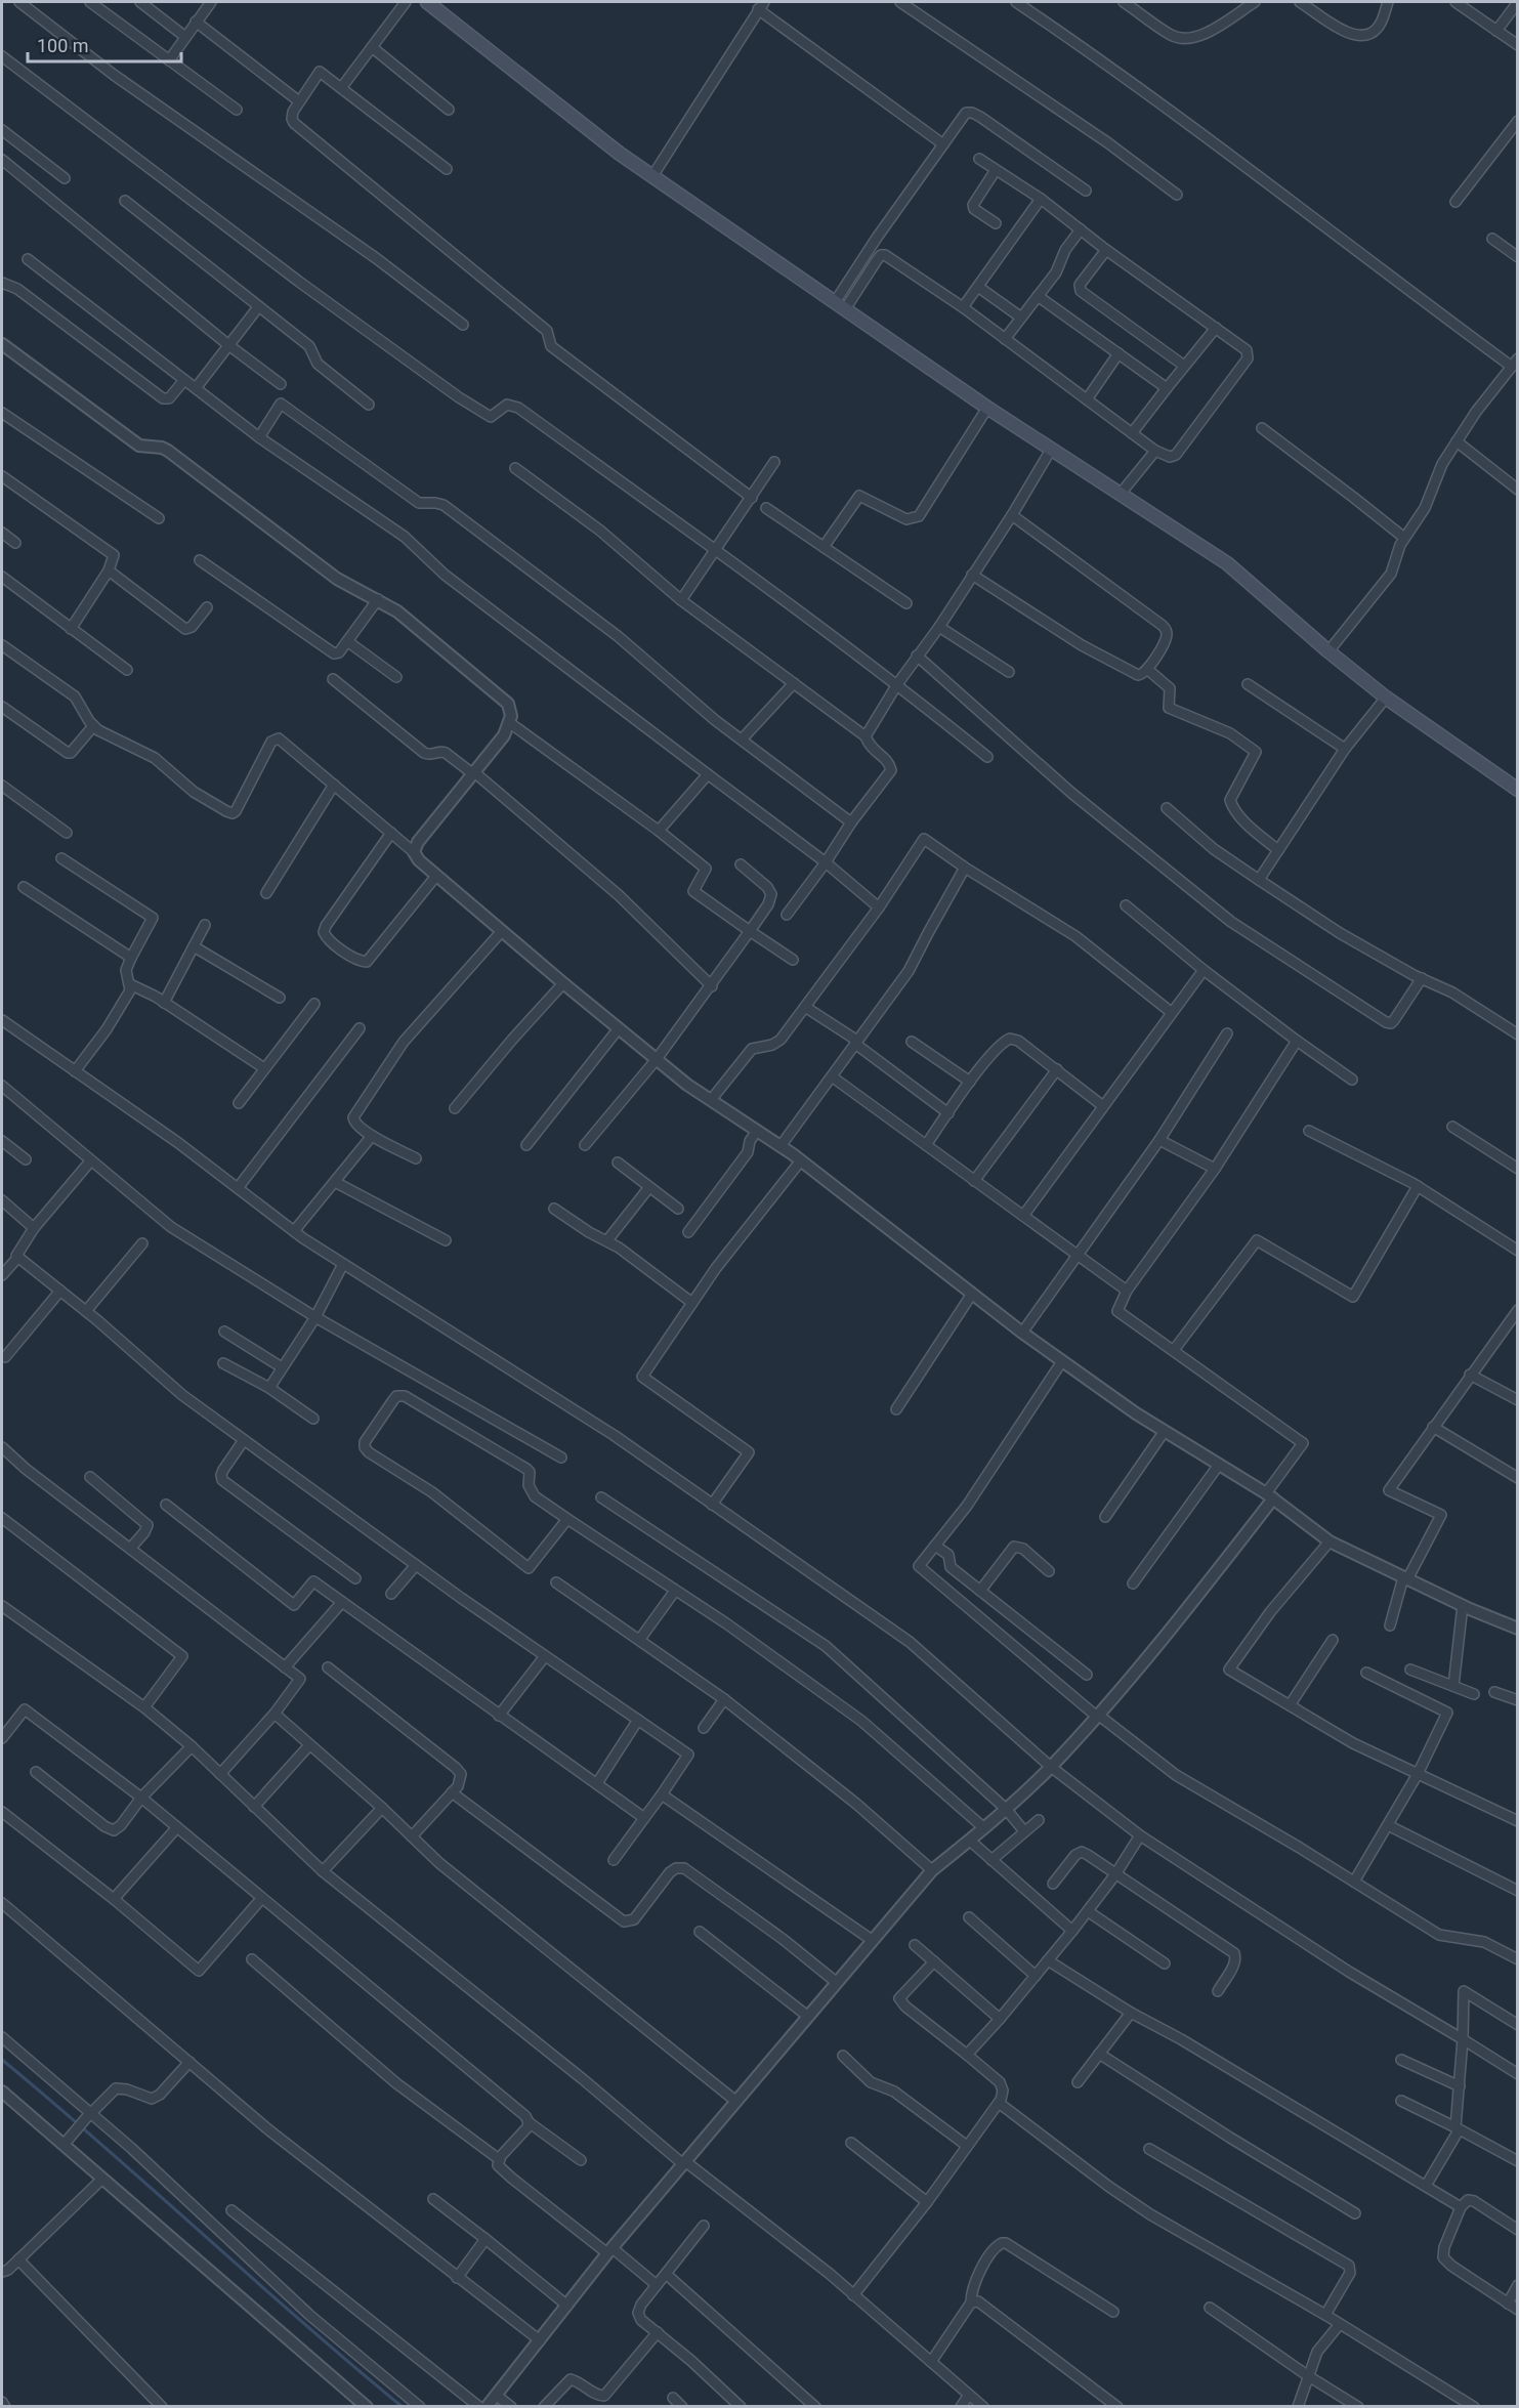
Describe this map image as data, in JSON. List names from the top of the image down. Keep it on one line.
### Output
{"scale_bar":"100 m"}
